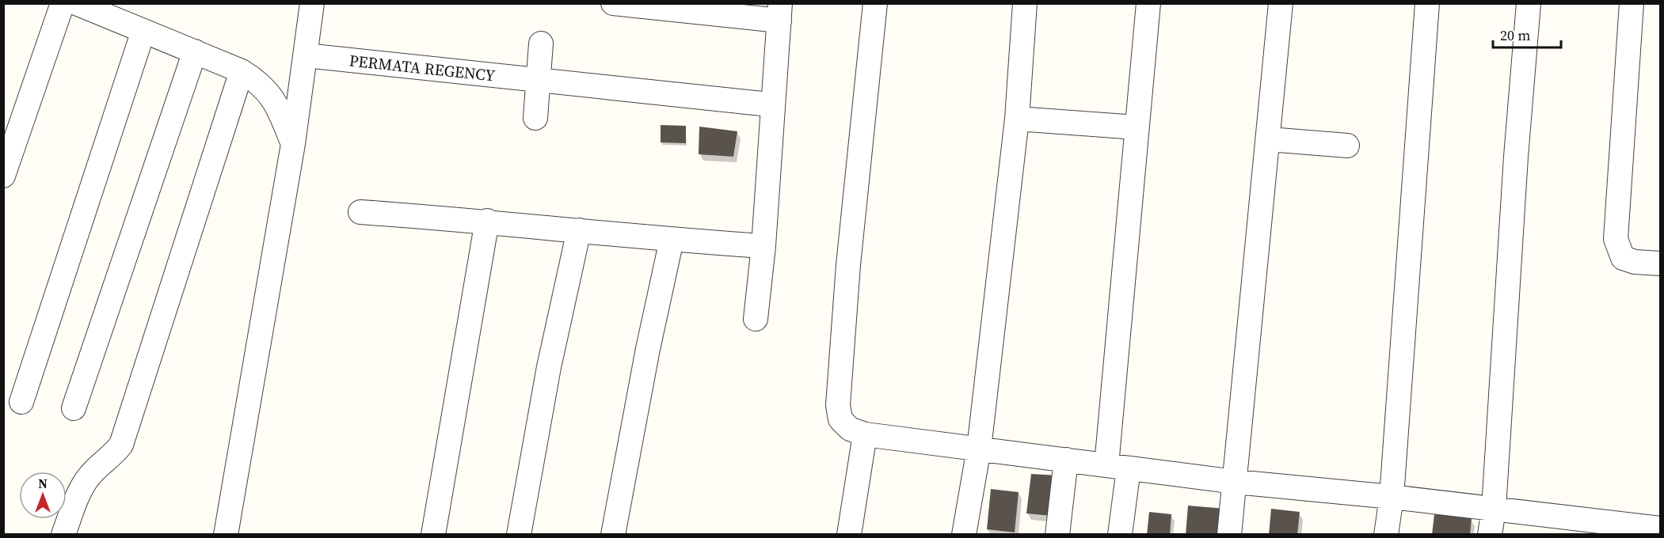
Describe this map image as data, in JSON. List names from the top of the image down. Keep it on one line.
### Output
{"streets":{"street":["PERMATA REGENCY"]},"scale_bar":"20 m","north":"top"}
